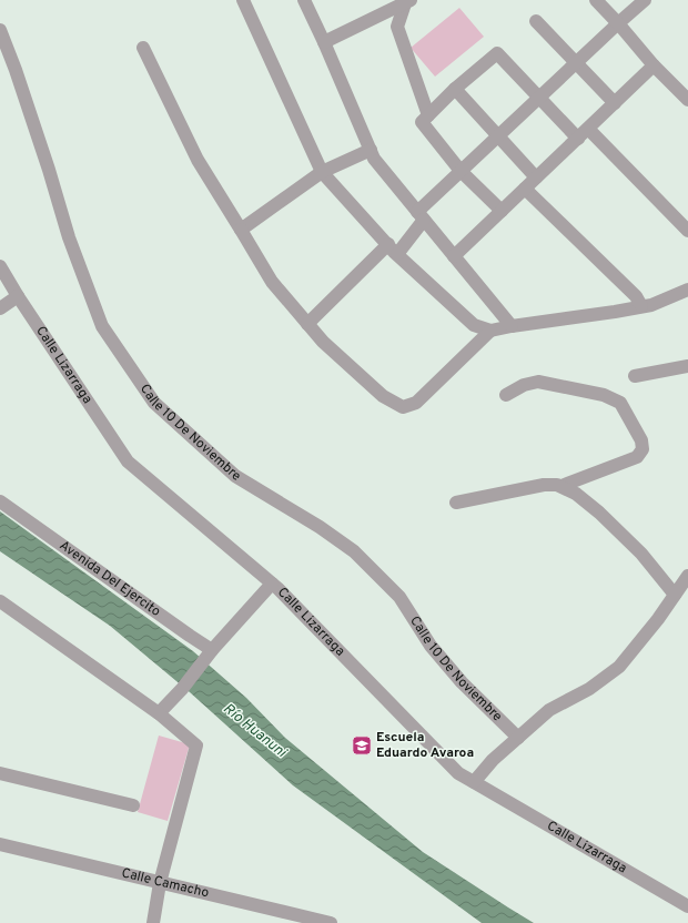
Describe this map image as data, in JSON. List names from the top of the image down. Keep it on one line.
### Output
{"streets":{"street":["Calle Lizarraga","Calle 10 De Noviembre","Avenida Del Ejercito","Calle Camacho"]},"water":["Río Huanuni"],"places":{"school or university":["Escuela Eduardo Avaroa"]}}
